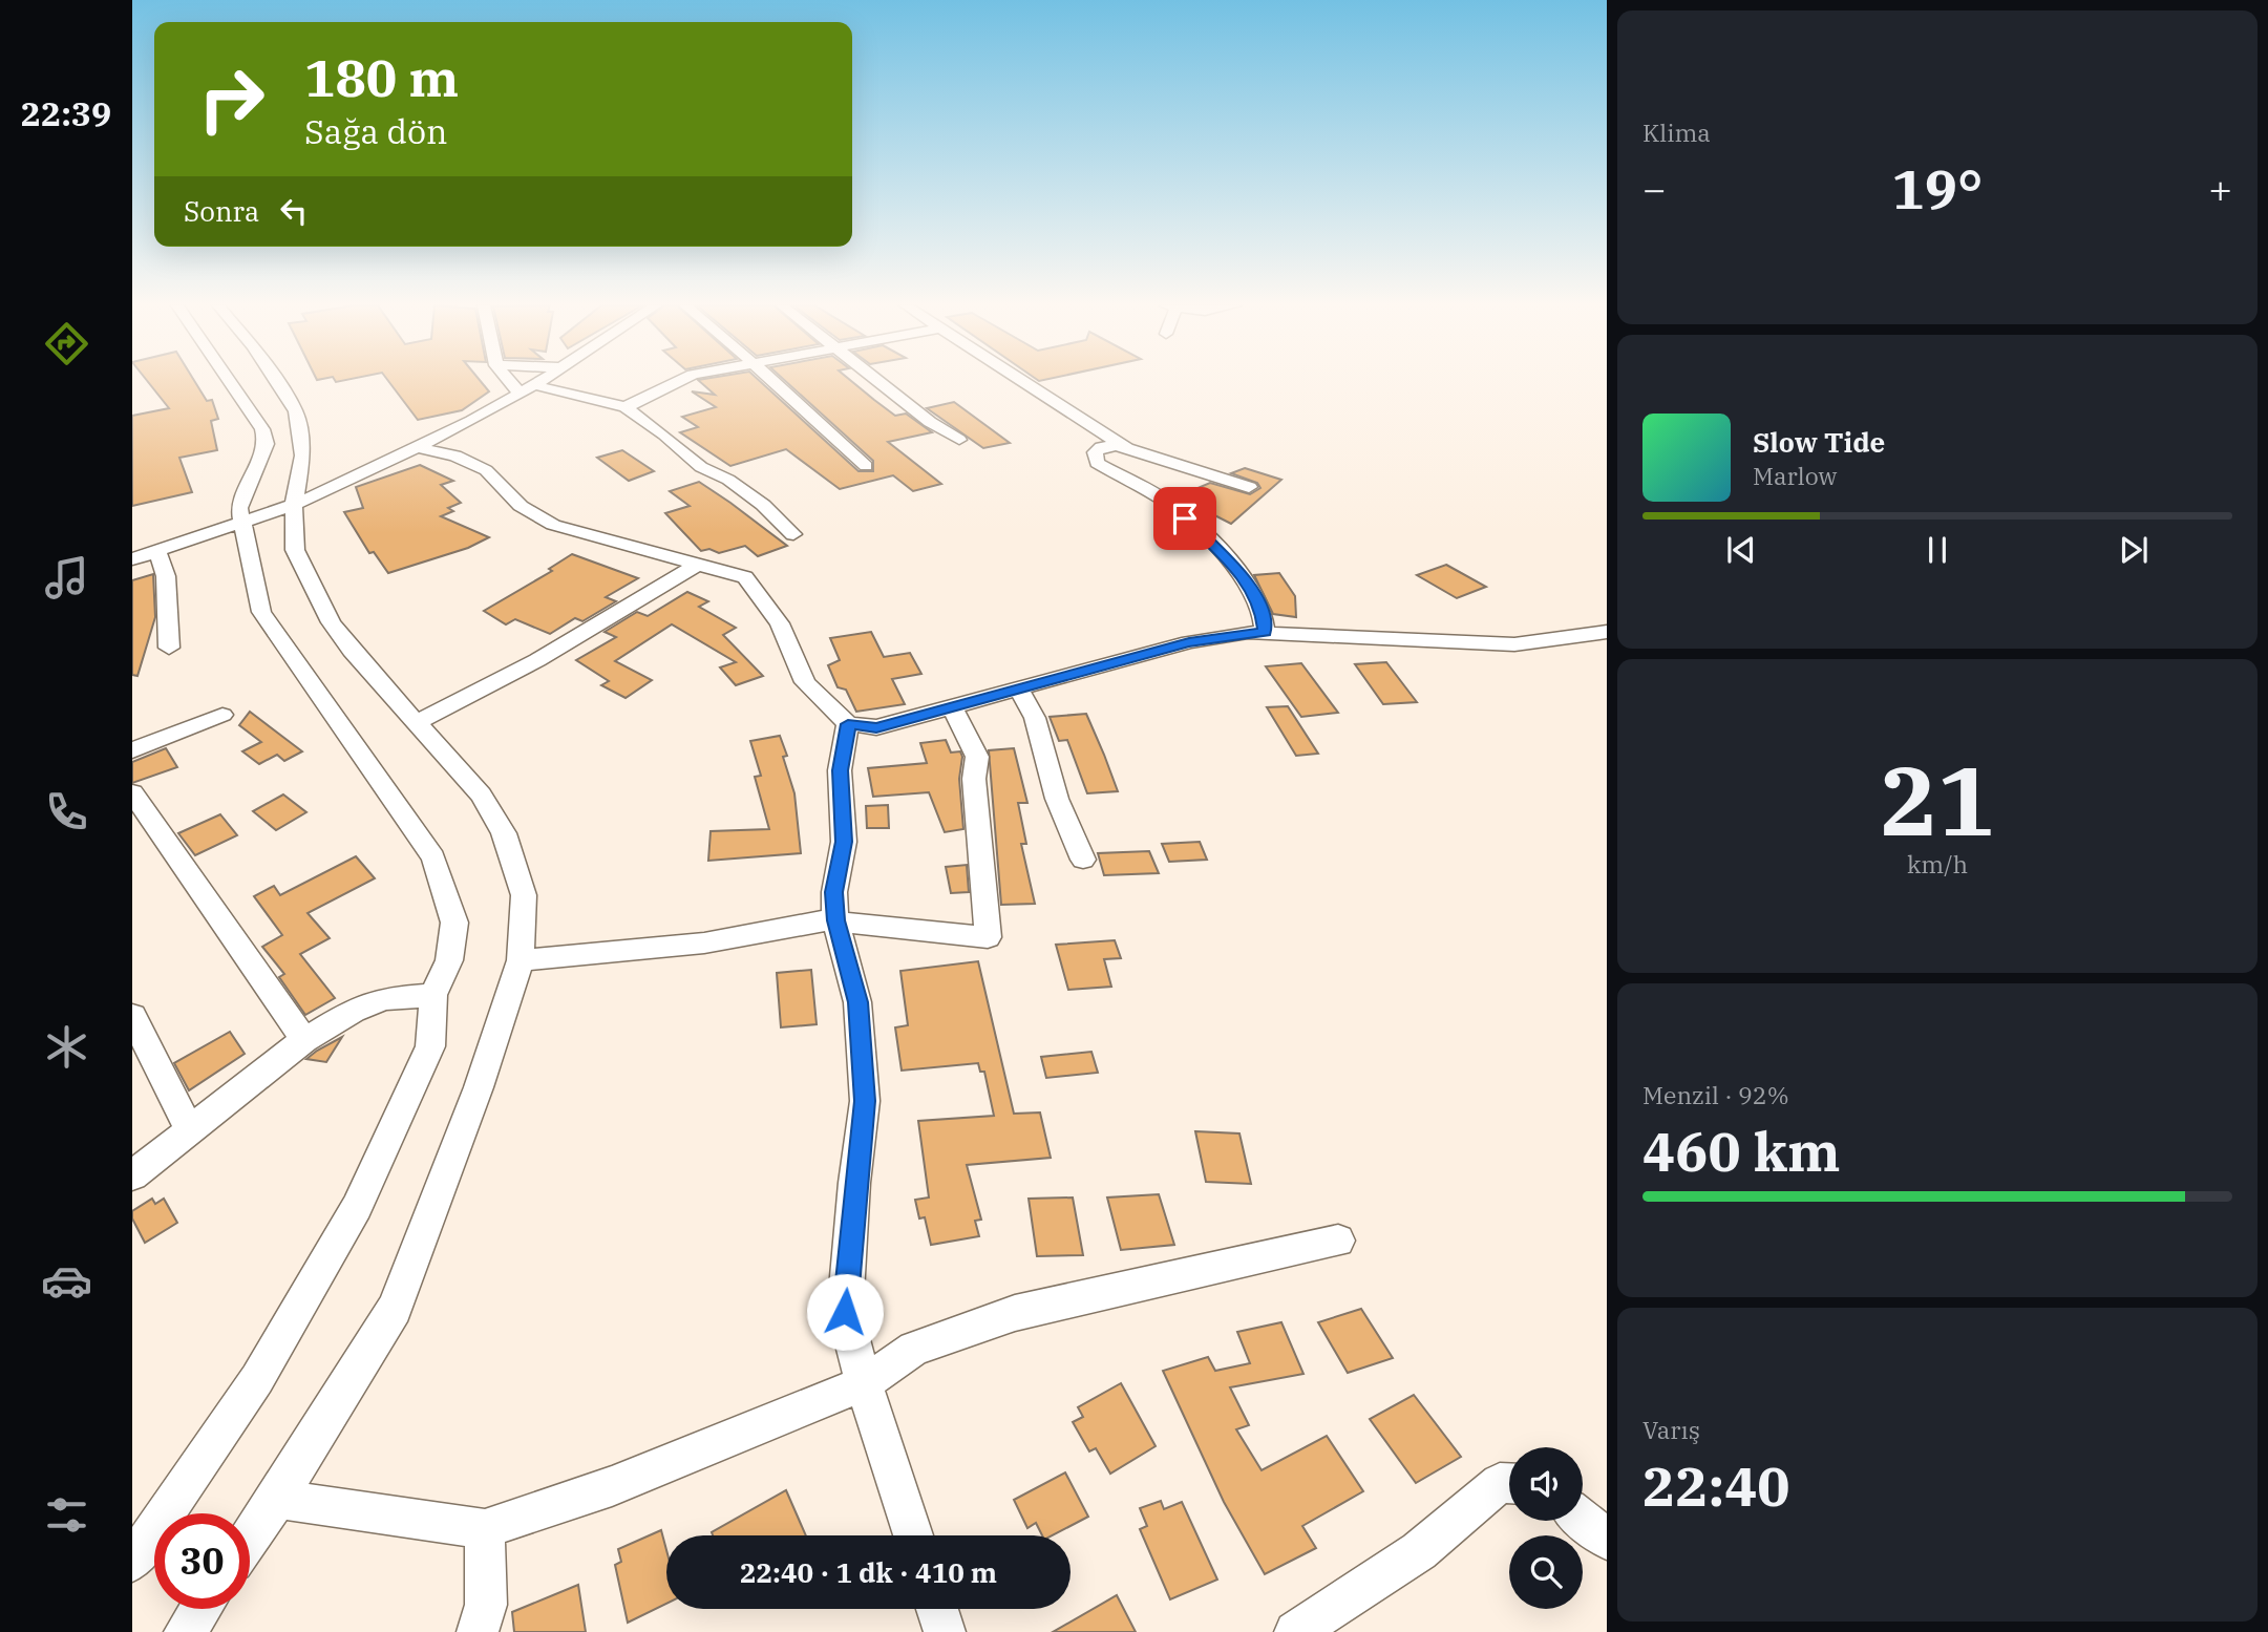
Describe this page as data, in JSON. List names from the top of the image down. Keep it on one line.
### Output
{"page":{"tabs":"22:39","tile":["Klima",["21","km/h"],["Menzil · 92%","460 km"],["Varış","22:40"]],"turn":["180 m","Sağa dön"],"heat":["−","19°","+"],"then":"Sonra","song":["Slow Tide","Marlow"],"limit":"30","trip":"22:40 · 1 dk · 410 m"}}
